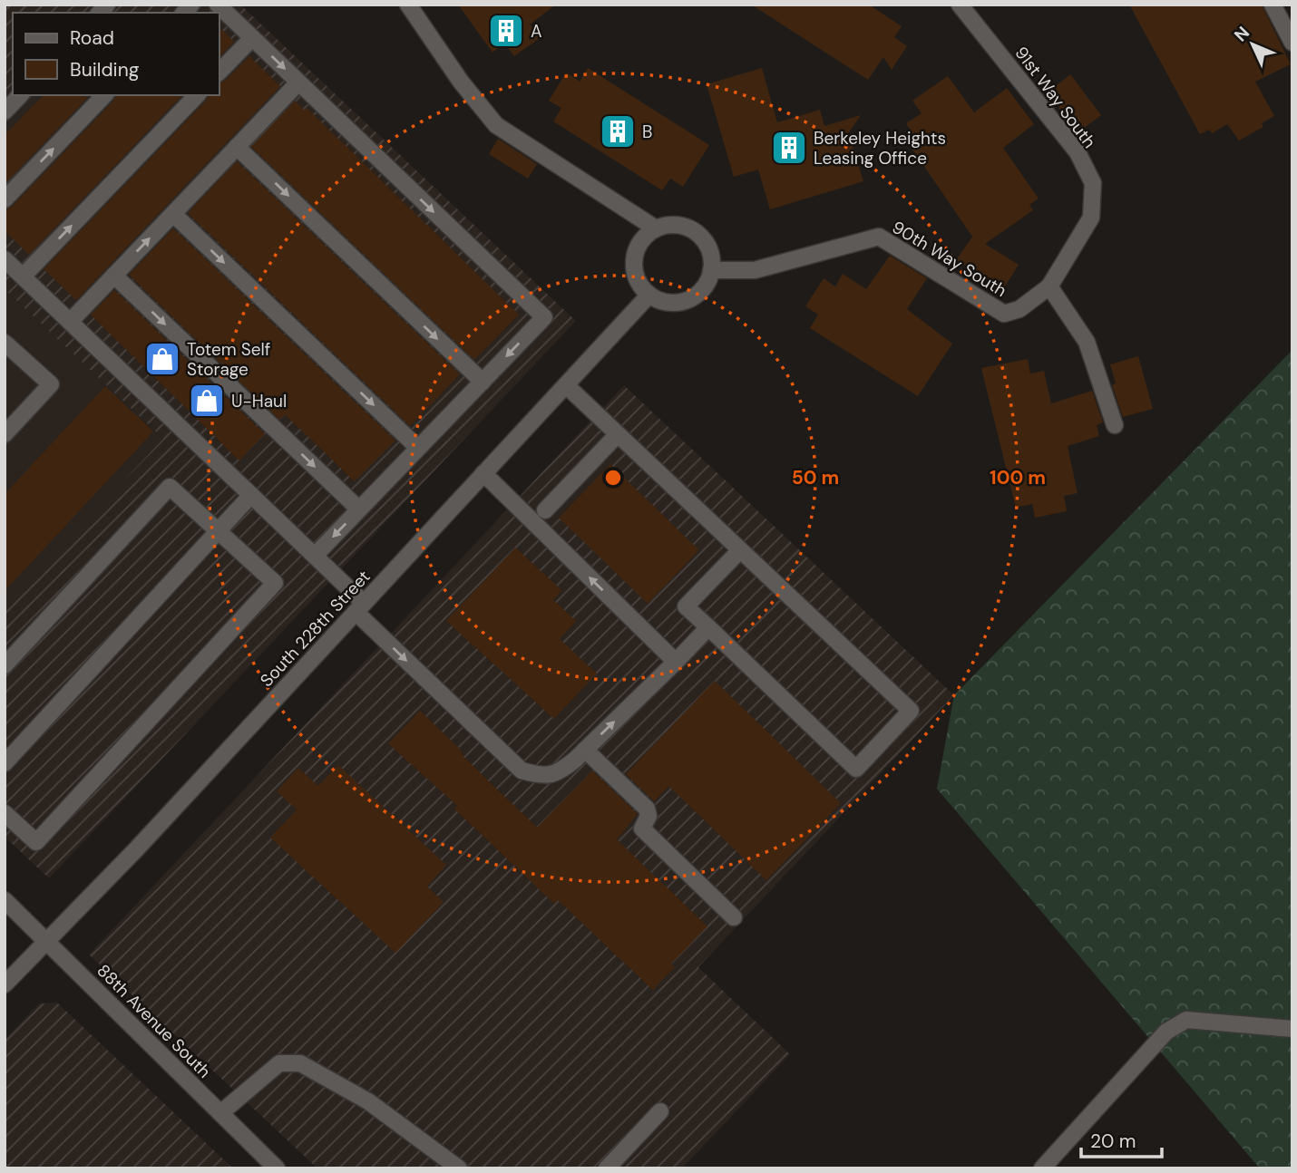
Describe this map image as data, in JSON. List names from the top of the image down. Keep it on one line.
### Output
{"streets":{"street":["91st Way South","90th Way South","South 228th Street","88th Avenue South"]},"crossings":[["91st Way South","90th Way South"],["90th Way South","South 228th Street"],["South 228th Street","88th Avenue South"]],"places":{"building":["A","B","Berkeley Heights Leasing Office"],"shop":["Totem Self Storage","U-Haul"]},"legend":["Road","Building"],"scale_bar":"20 m","north":"top left","rings":["50 m","100 m"]}
